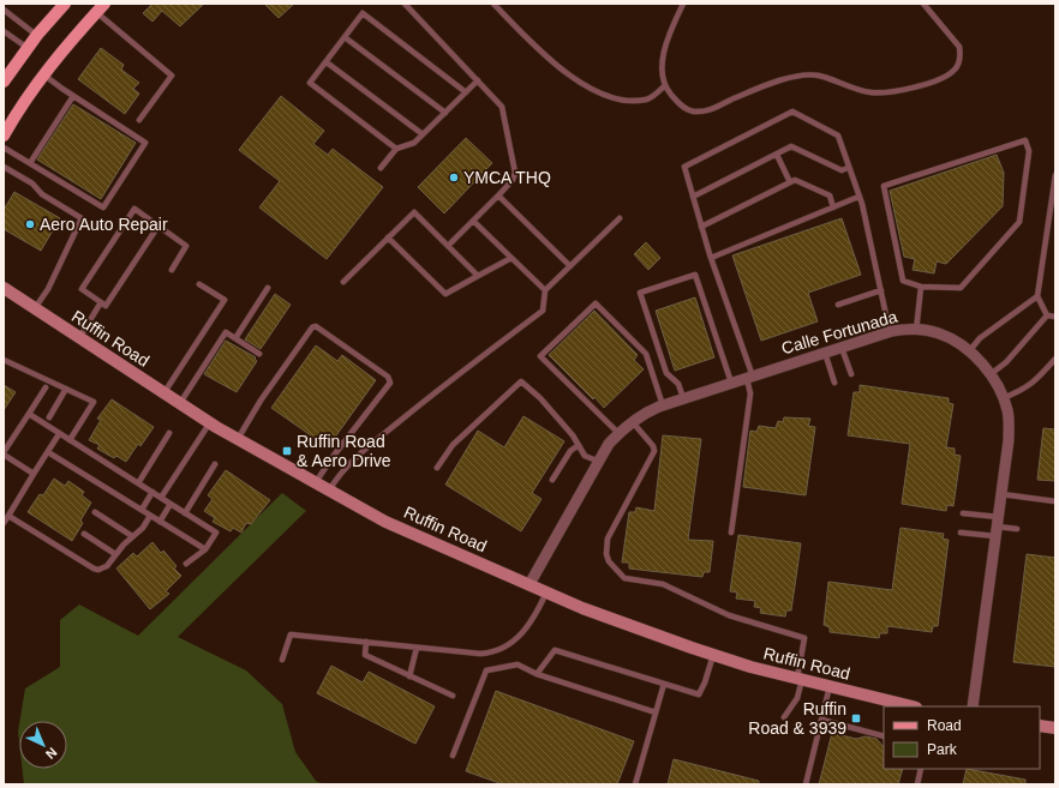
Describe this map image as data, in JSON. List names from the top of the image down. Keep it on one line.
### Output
{"streets":{"main road":["Ruffin Road"],"street":["Calle Fortunada"]},"crossings":[["Calle Fortunada","Ruffin Road"]],"places":{"other":["YMCA THQ","Aero Auto Repair"],"transit":["Ruffin Road & Aero Drive","Ruffin Road & 3939"]},"legend":["Road","Park"],"north":"bottom right"}
